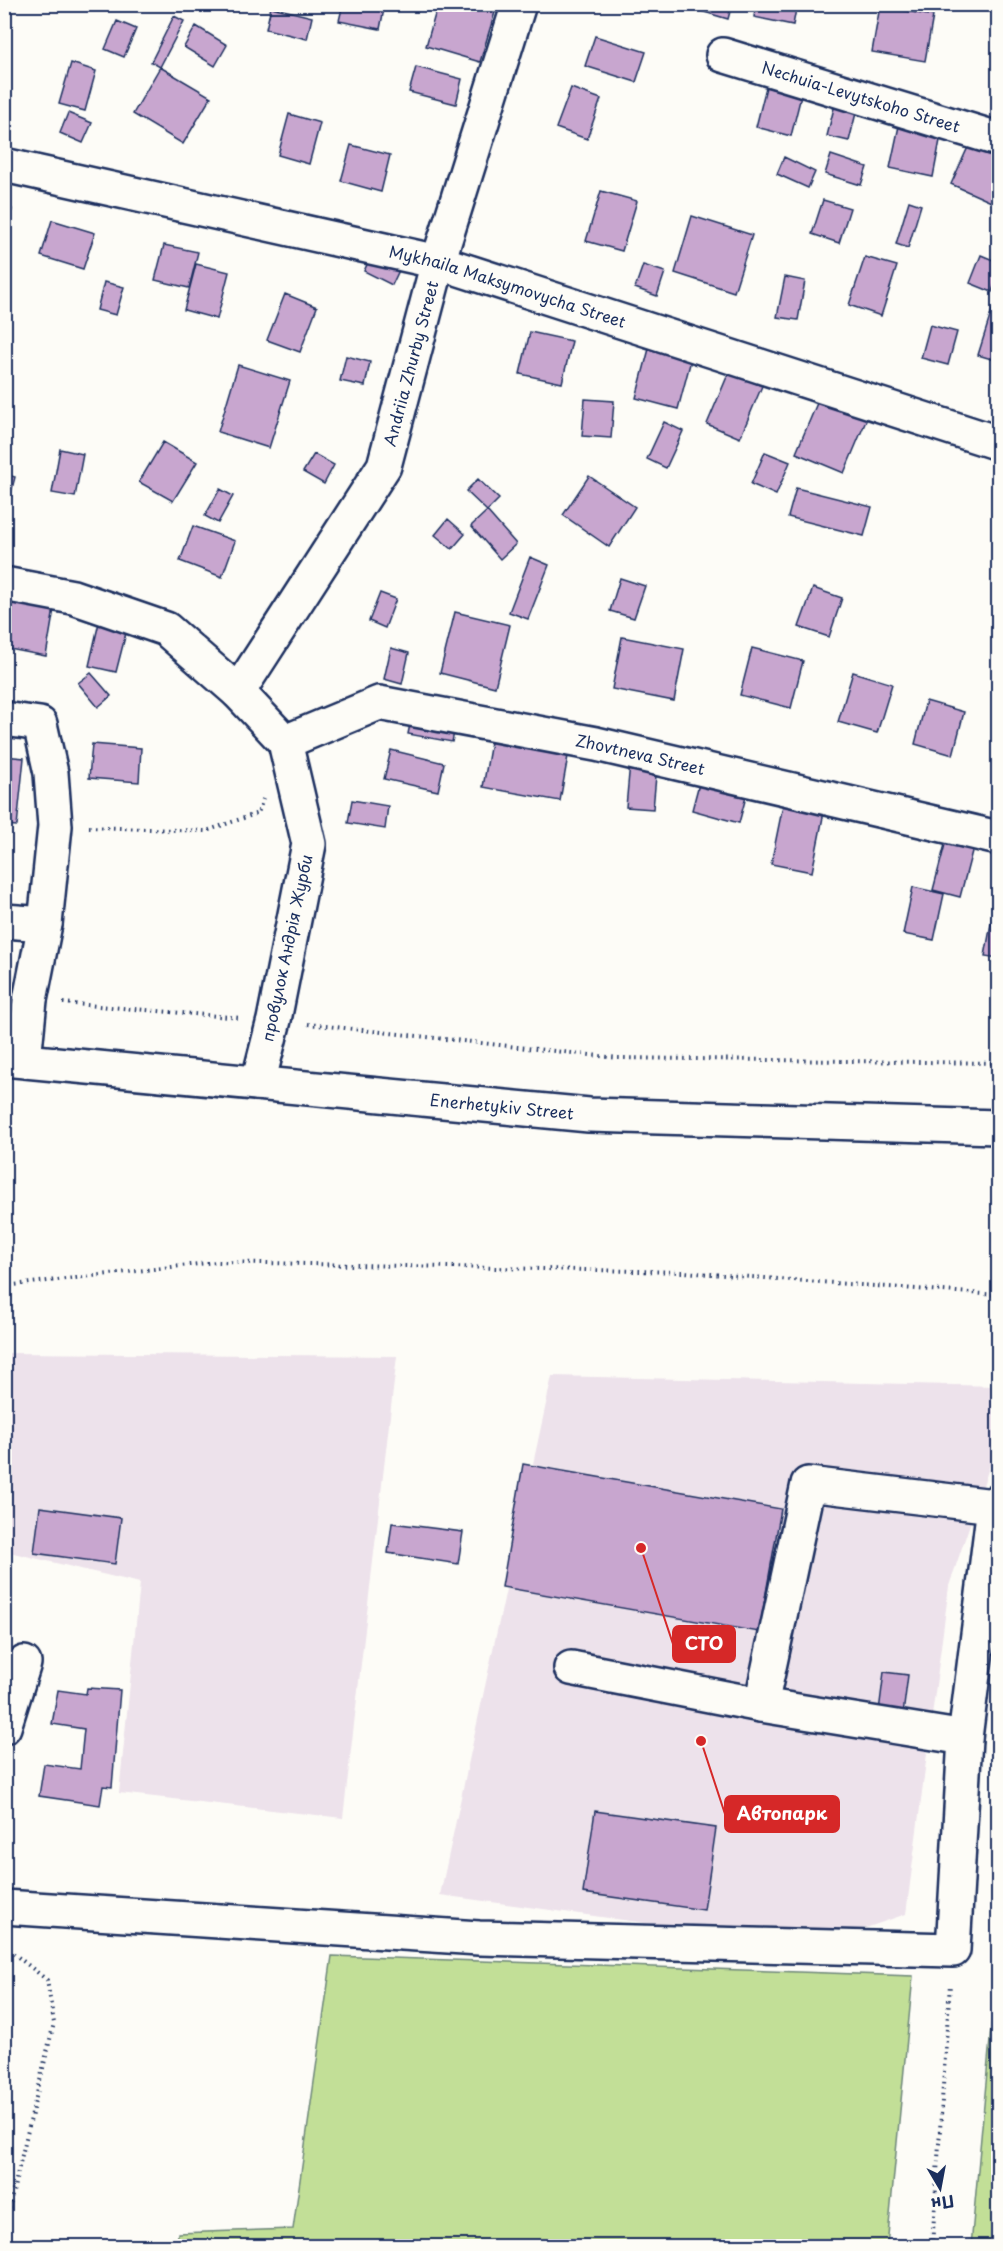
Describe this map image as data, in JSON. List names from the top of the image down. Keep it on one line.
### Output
{"streets":{"street":["Nechuia-Levytskoho Street","Mykhaila Maksymovycha Street","Andriia Zhurby Street","Zhovtneva Street","провулок Андрія Журби","Enerhetykiv Street"]},"crossings":[["Mykhaila Maksymovycha Street","Andriia Zhurby Street"],["Zhovtneva Street","провулок Андрія Журби"],["провулок Андрія Журби","Enerhetykiv Street"]],"places":["СТО","Автопарк"],"north":"bottom"}
